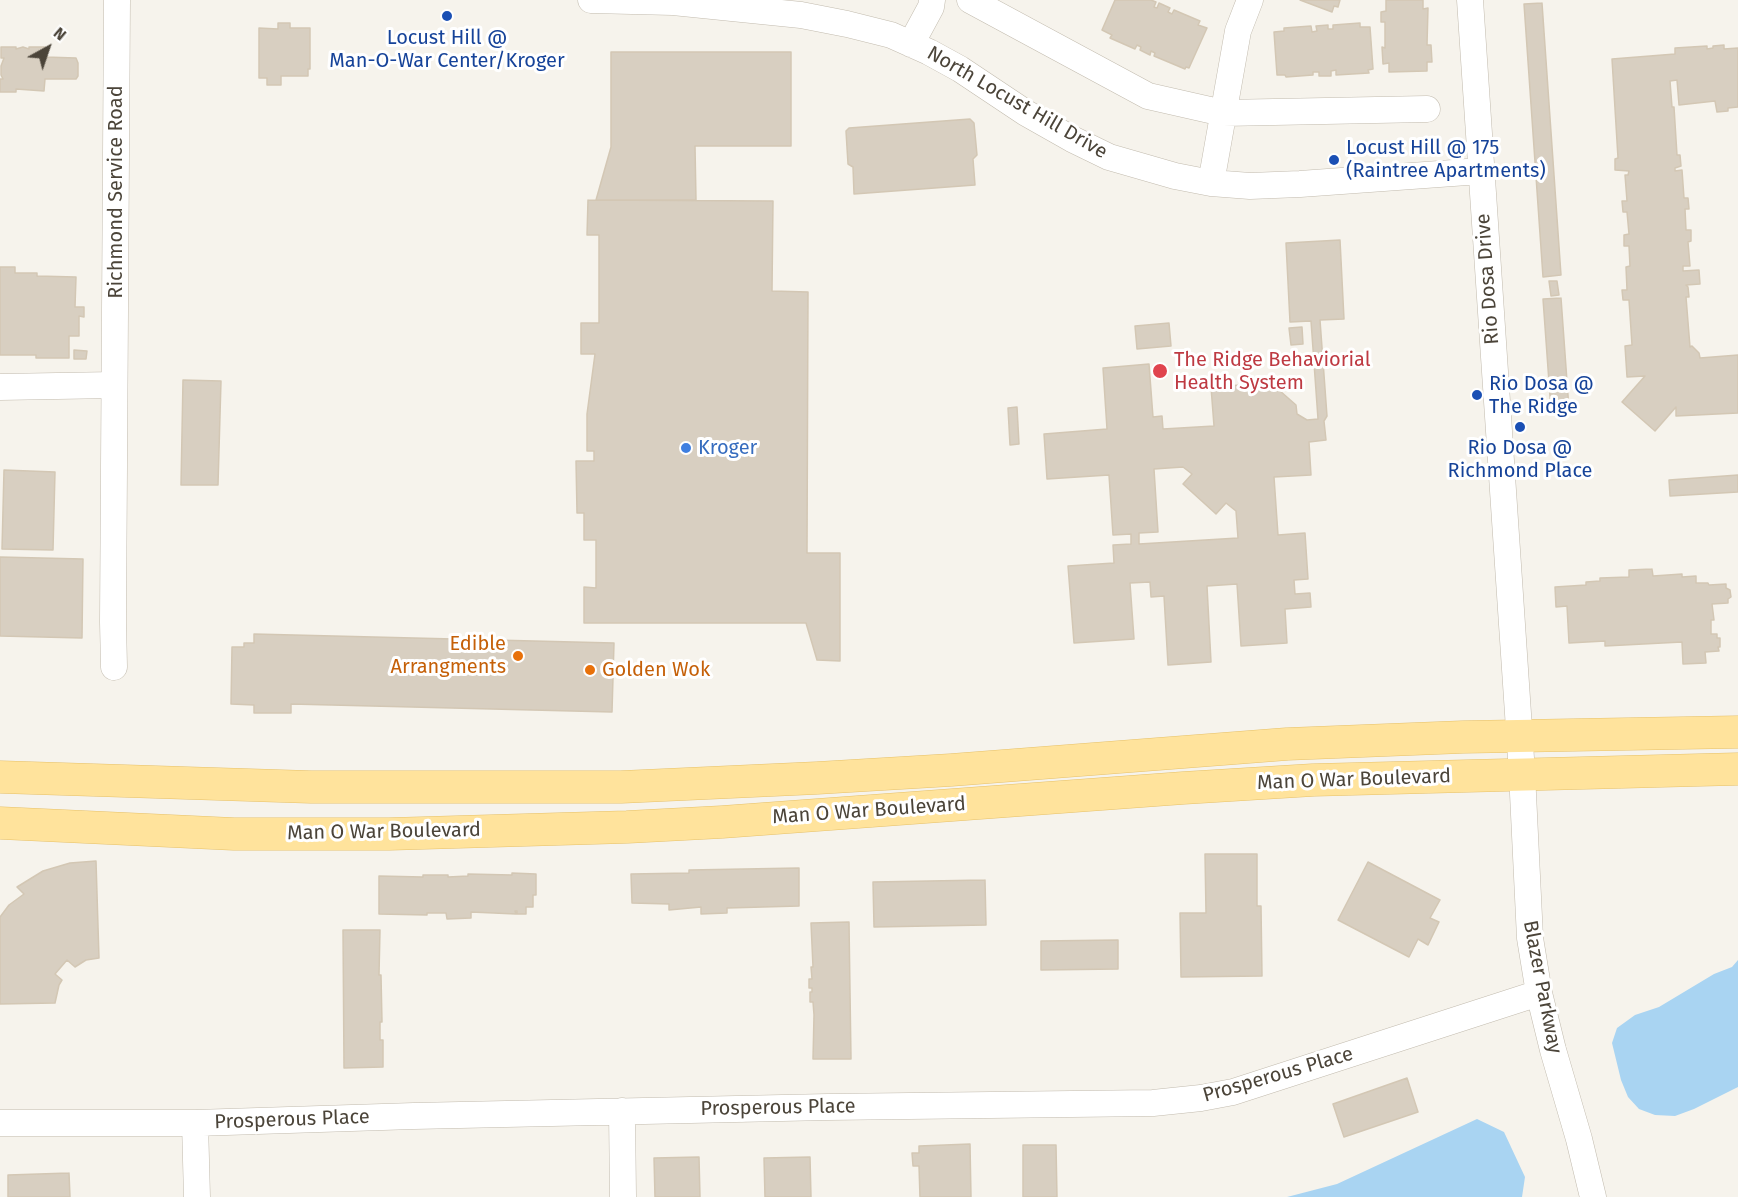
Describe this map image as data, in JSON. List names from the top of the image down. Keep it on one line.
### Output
{"streets":{"main road":["Man O War Boulevard"],"street":["North Locust Hill Drive","Richmond Service Road","Rio Dosa Drive","Blazer Parkway","Prosperous Place"]},"crossings":[["North Locust Hill Drive","Rio Dosa Drive"],["Rio Dosa Drive","Man O War Boulevard"],["Rio Dosa Drive","Blazer Parkway"],["Man O War Boulevard","Blazer Parkway"],["Blazer Parkway","Prosperous Place"]],"places":["Locust Hill @ Man-O-War Center/Kroger","Locust Hill @ 175 (Raintree Apartments)","The Ridge Behaviorial Health System","Rio Dosa @ The Ridge","Rio Dosa @ Richmond Place","Kroger","Edible Arrangments","Golden Wok"],"north":"top right"}
